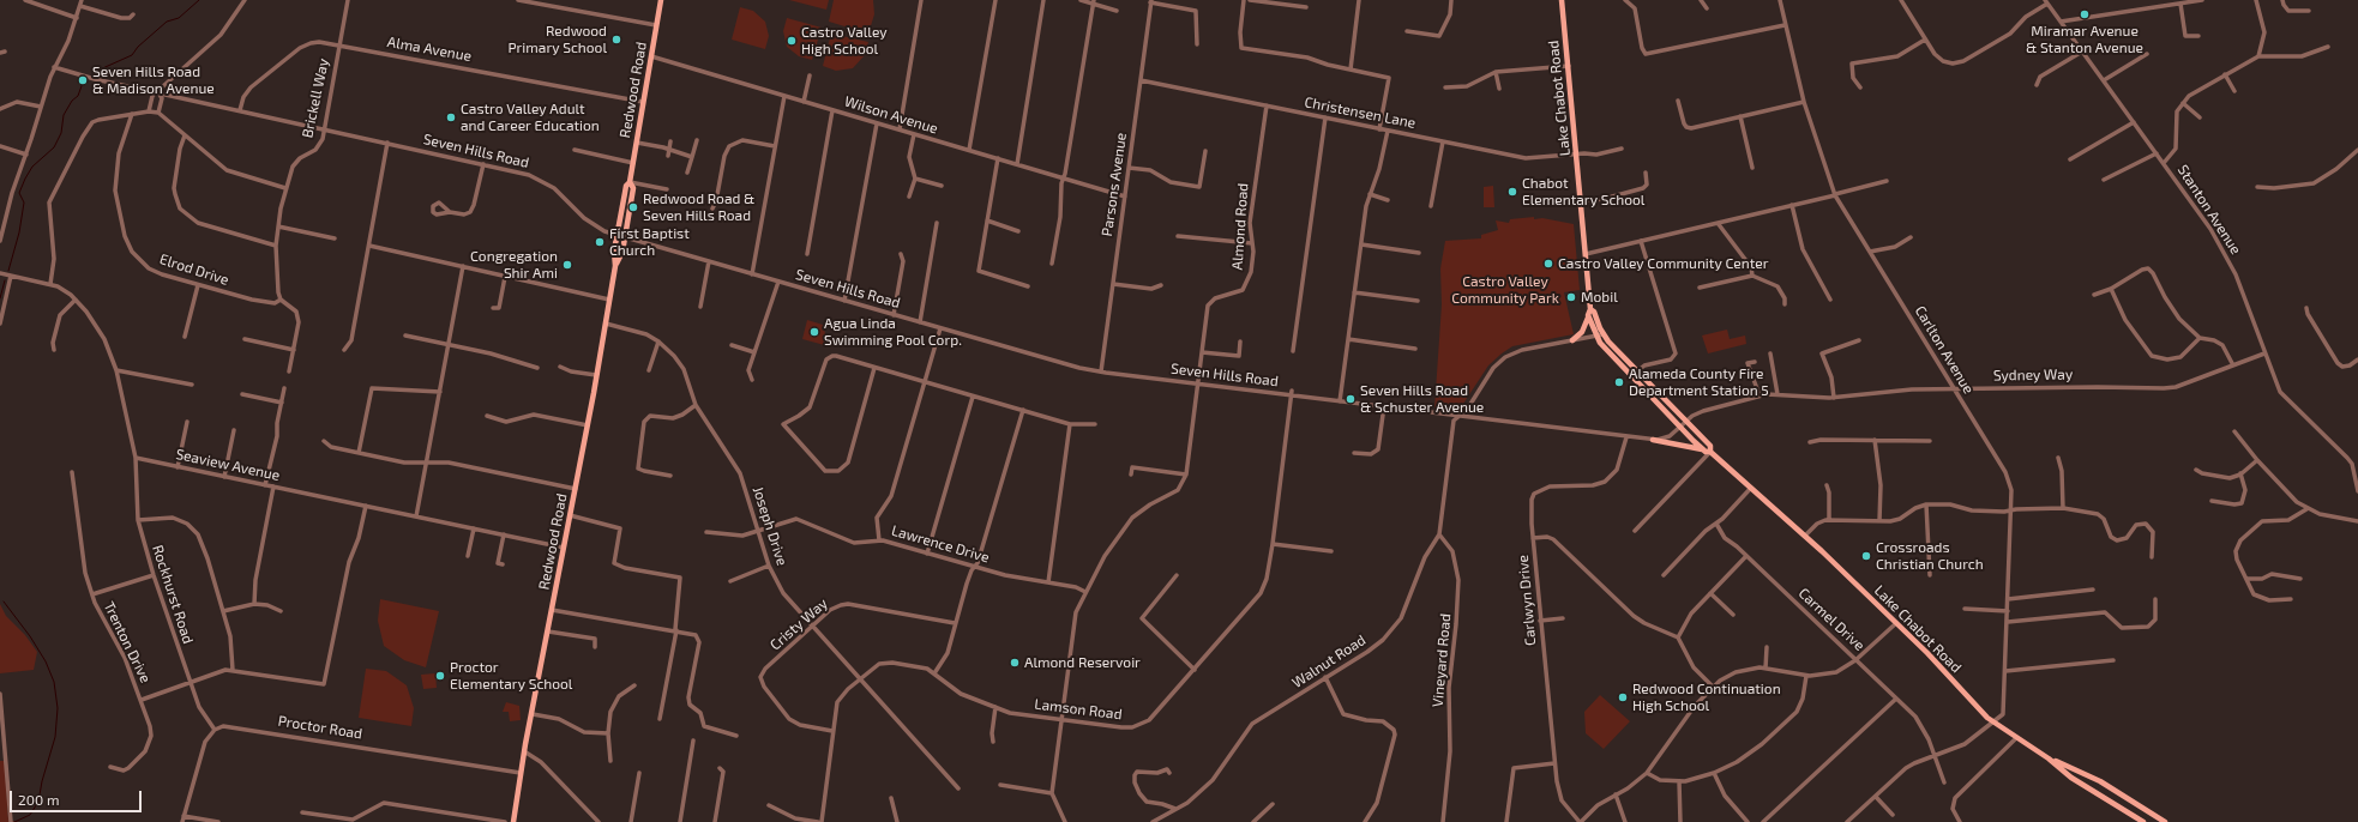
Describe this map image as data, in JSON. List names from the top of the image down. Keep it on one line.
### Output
{"streets":{"main road":["Redwood Road","Lake Chabot Road"],"street":["Alma Avenue","Brickell Way","Christensen Lane","Wilson Avenue","Seven Hills Road","Parsons Avenue","Stanton Avenue","Almond Road","Elrod Drive","Carlton Avenue","Sydney Way","Seaview Avenue","Joseph Drive","Lawrence Drive","Rockhurst Road","Carlwyn Drive","Carmel Drive","Cristy Way","Trenton Drive","Vineyard Road","Walnut Road","Lamson Road","Proctor Road"]},"crossings":[["Alma Avenue","Redwood Road"],["Alma Avenue","Brickell Way"],["Alma Avenue","Seven Hills Road"],["Redwood Road","Wilson Avenue"],["Redwood Road","Seven Hills Road"],["Redwood Road","Seaview Avenue"],["Redwood Road","Joseph Drive"],["Redwood Road","Proctor Road"],["Brickell Way","Seven Hills Road"],["Brickell Way","Elrod Drive"],["Lake Chabot Road","Christensen Lane"],["Lake Chabot Road","Seven Hills Road"],["Lake Chabot Road","Carlton Avenue"],["Lake Chabot Road","Sydney Way"],["Christensen Lane","Parsons Avenue"],["Christensen Lane","Almond Road"],["Wilson Avenue","Parsons Avenue"],["Seven Hills Road","Parsons Avenue"],["Seven Hills Road","Almond Road"],["Seven Hills Road","Sydney Way"],["Seven Hills Road","Carlwyn Drive"],["Seven Hills Road","Walnut Road"],["Seven Hills Road","Lamson Road"],["Stanton Avenue","Sydney Way"],["Almond Road","Lawrence Drive"],["Almond Road","Lamson Road"],["Carlton Avenue","Sydney Way"],["Seaview Avenue","Rockhurst Road"],["Joseph Drive","Lawrence Drive"],["Joseph Drive","Cristy Way"],["Joseph Drive","Lamson Road"],["Rockhurst Road","Proctor Road"],["Cristy Way","Lamson Road"],["Vineyard Road","Walnut Road"]],"parks":["Castro Valley Community Park"],"places":["Miramar Avenue & Stanton Avenue","Redwood Primary School","Castro Valley High School","Seven Hills Road & Madison Avenue","Castro Valley Adult and Career Education","Chabot Elementary School","Redwood Road & Seven Hills Road","First Baptist Church","Castro Valley Community Center","Congregation Shir Ami","Mobil","Agua Linda Swimming Pool Corp.","Alameda County Fire Department Station 5","Seven Hills Road & Schuster Avenue","Crossroads Christian Church","Almond Reservoir","Proctor Elementary School","Redwood Continuation High School"],"scale_bar":"200 m"}
